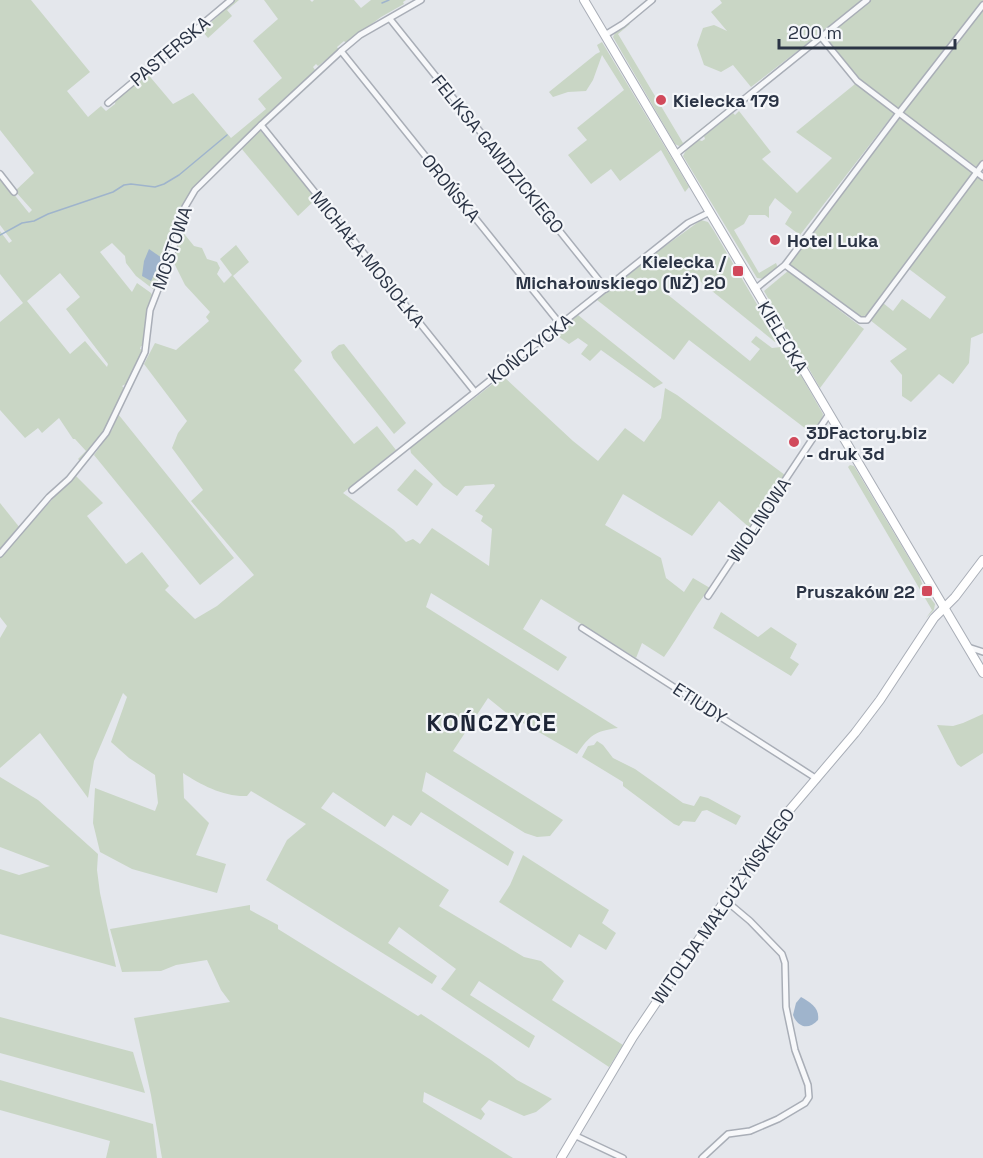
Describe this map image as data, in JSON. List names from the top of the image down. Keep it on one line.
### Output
{"streets":{"main road":["KIELECKA","WITOLDA MAŁCUŻYŃSKIEGO"],"street":["PASTERSKA","FELIKSA GAWDZICKIEGO","OROŃSKA","MOSTOWA","MICHAŁA MOSIOŁKA","KOŃCZYCKA","WIOLINOWA","ETIUDY"]},"crossings":[["FELIKSA GAWDZICKIEGO","MOSTOWA"],["FELIKSA GAWDZICKIEGO","KOŃCZYCKA"],["OROŃSKA","MOSTOWA"],["OROŃSKA","KOŃCZYCKA"],["MOSTOWA","MICHAŁA MOSIOŁKA"],["MICHAŁA MOSIOŁKA","KOŃCZYCKA"],["KIELECKA","KOŃCZYCKA"],["KIELECKA","WIOLINOWA"],["KIELECKA","WITOLDA MAŁCUŻYŃSKIEGO"],["ETIUDY","WITOLDA MAŁCUŻYŃSKIEGO"]],"districts":["KOŃCZYCE"],"places":{"other":["Kielecka 179","Hotel Luka","3DFactory.biz - druk 3d"],"transit":["Kielecka / Michałowskiego (NŻ) 20","Pruszaków 22"]},"scale_bar":"200 m"}
